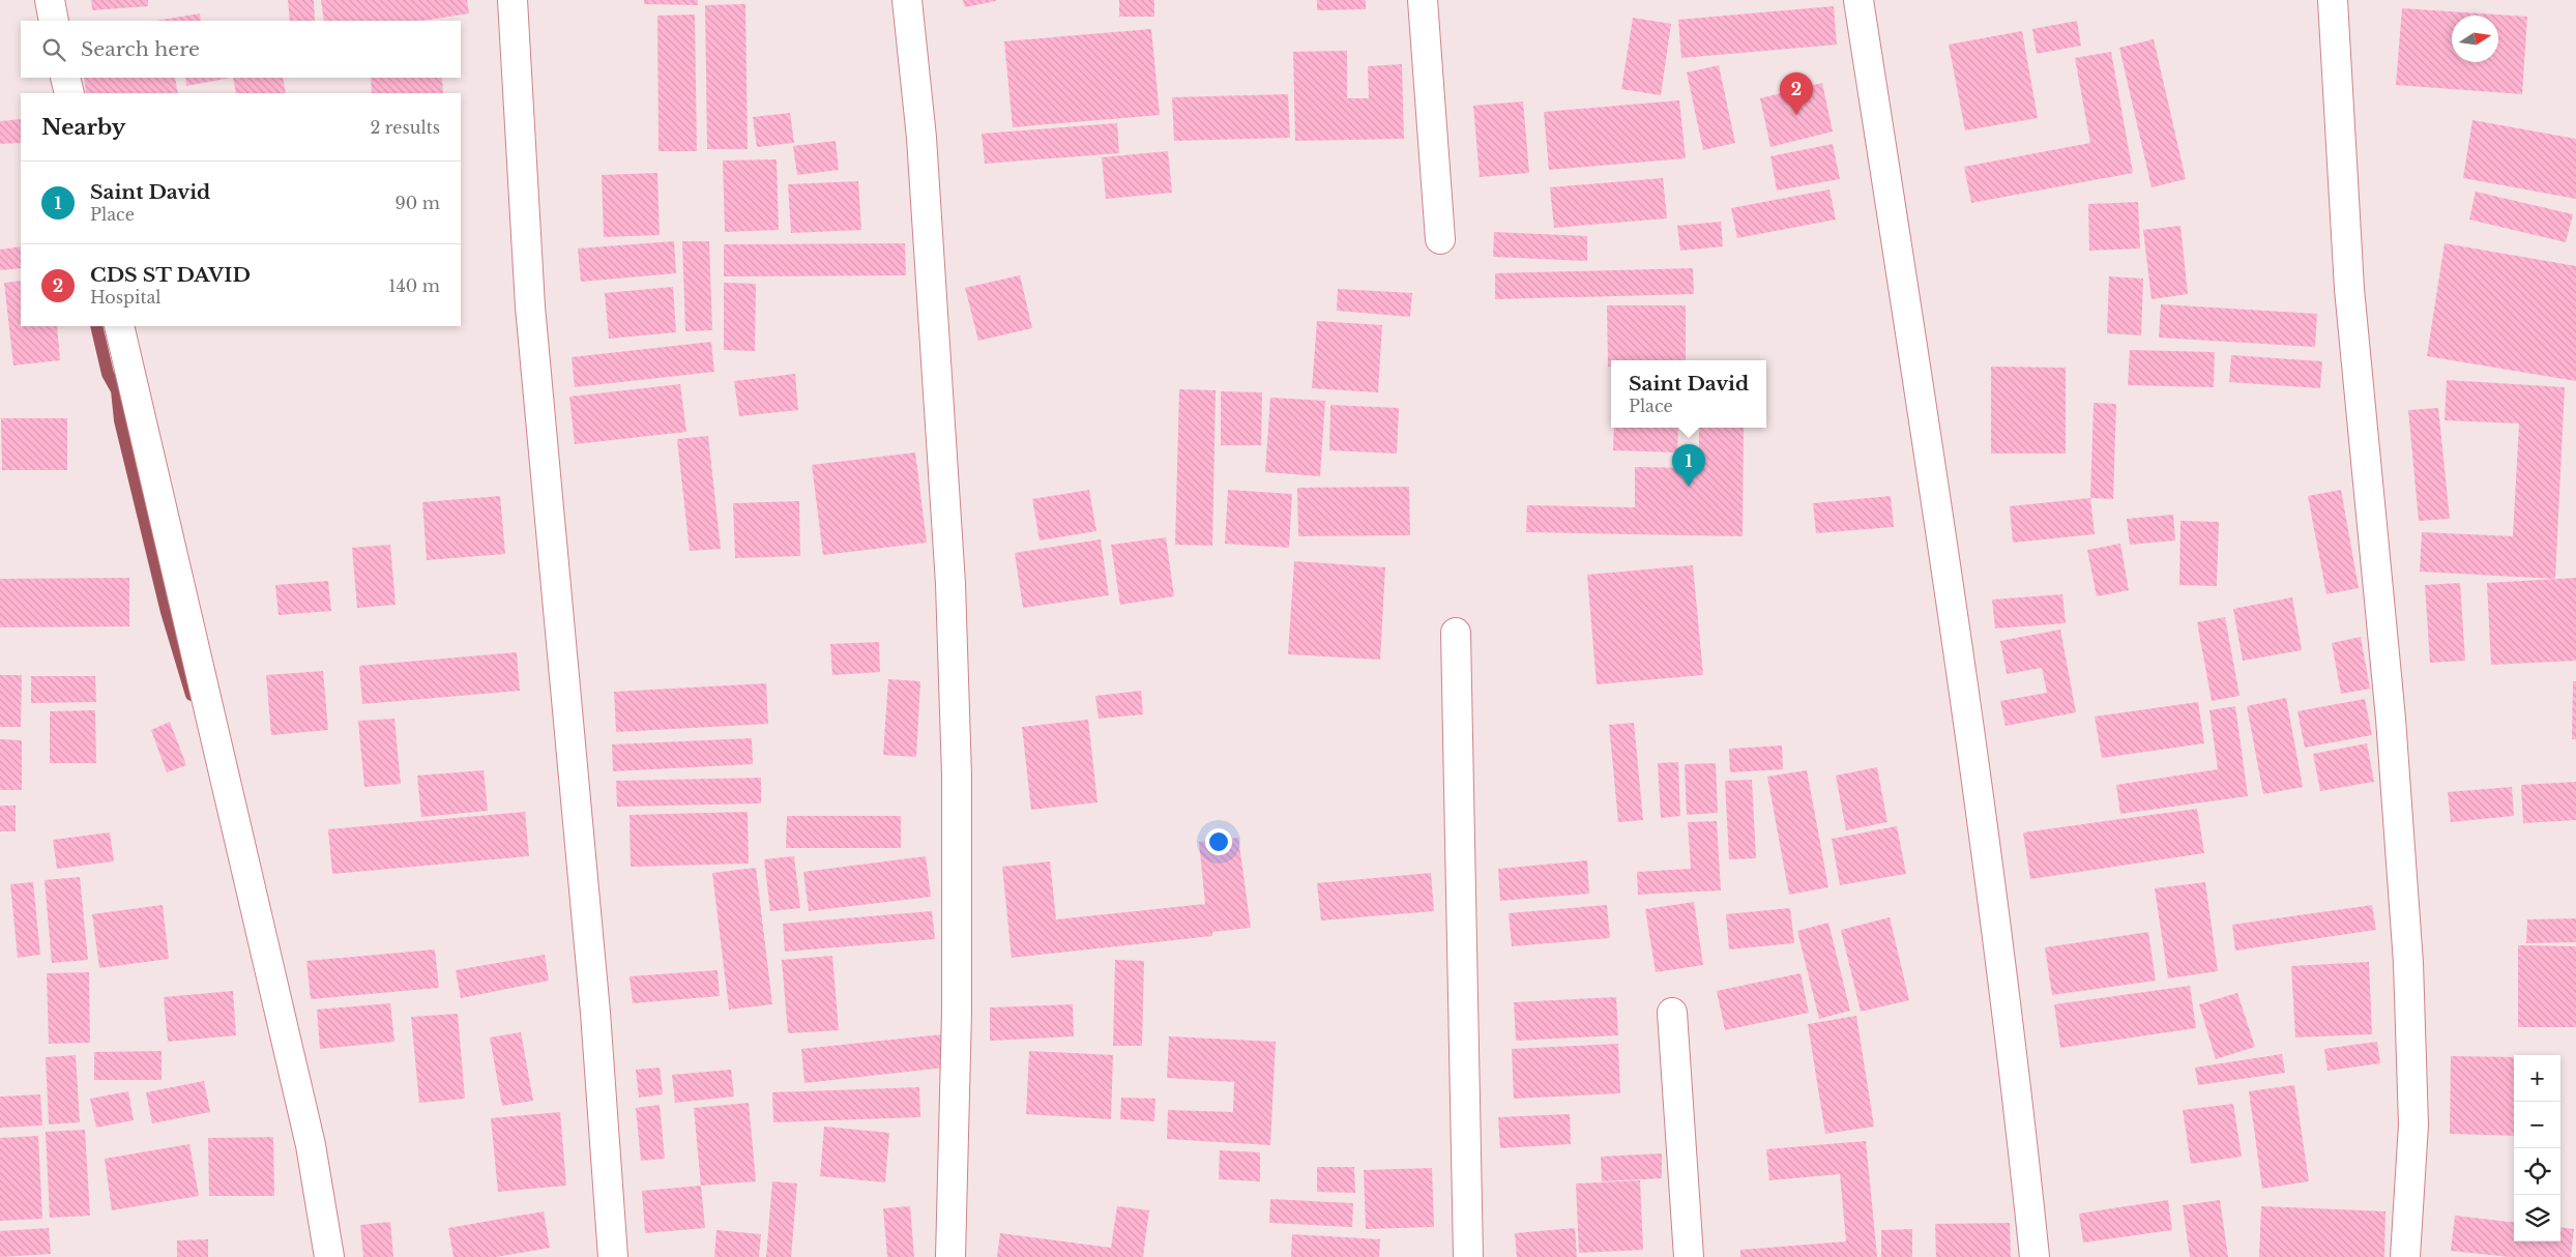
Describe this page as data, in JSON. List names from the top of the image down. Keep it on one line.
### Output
{"north":"right","page":{"search":"Search here","pins":["2","1"],"heading":["Nearby","2 results"],"list":[{"mark":"1","name":"Saint David","note":"Place","value":"90 m"},{"mark":"2","name":"CDS ST DAVID","note":"Hospital","value":"140 m"}],"popup":["Saint David","Place"],"map_buttons":["+","−"]}}
